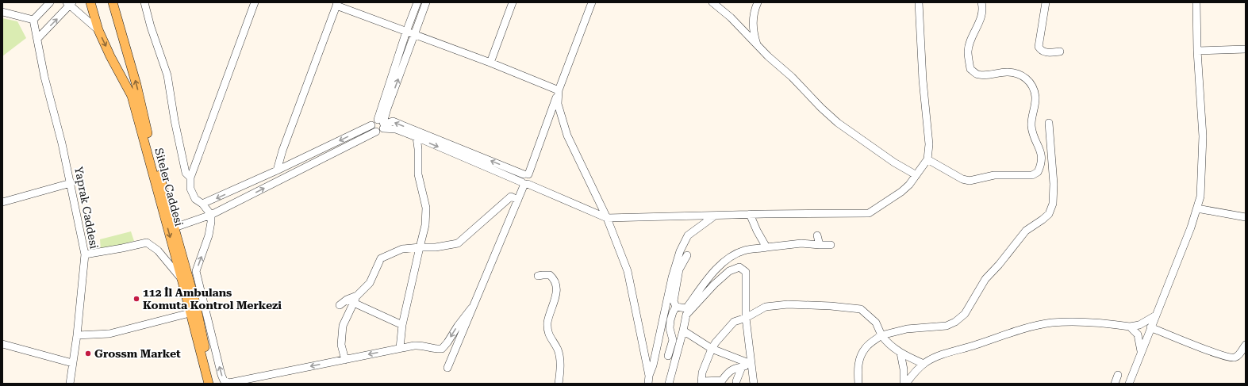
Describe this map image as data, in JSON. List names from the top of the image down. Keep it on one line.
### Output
{"streets":{"main road":["Siteler Caddesi"],"street":["Yaprak Caddesi"]},"places":["112 İl Ambulans Komuta Kontrol Merkezi","Grossm Market"]}
